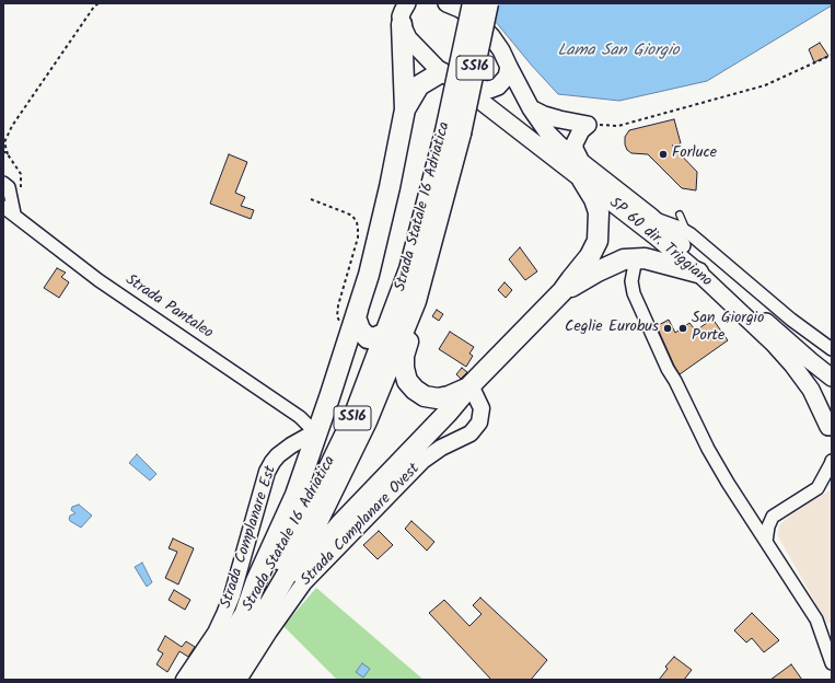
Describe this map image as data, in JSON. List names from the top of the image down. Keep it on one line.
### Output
{"streets":{"highway":["SS16","Strada Statale 16 Adriatica"],"main road":["SP 60 dir. Triggiano"],"street":["Strada Pantaleo","Strada Complanare Ovest","Strada Complanare Est"]},"crossings":[["SS16","Strada Statale 16 Adriatica"],["SS16","SP 60 dir. Triggiano"],["SS16","Strada Pantaleo"],["SS16","Strada Complanare Ovest"],["SS16","Strada Complanare Est"],["Strada Pantaleo","Strada Complanare Est"]],"water":["Lama San Giorgio"],"places":["Forluce","Ceglie Eurobus","San Giorgio Porte"]}
